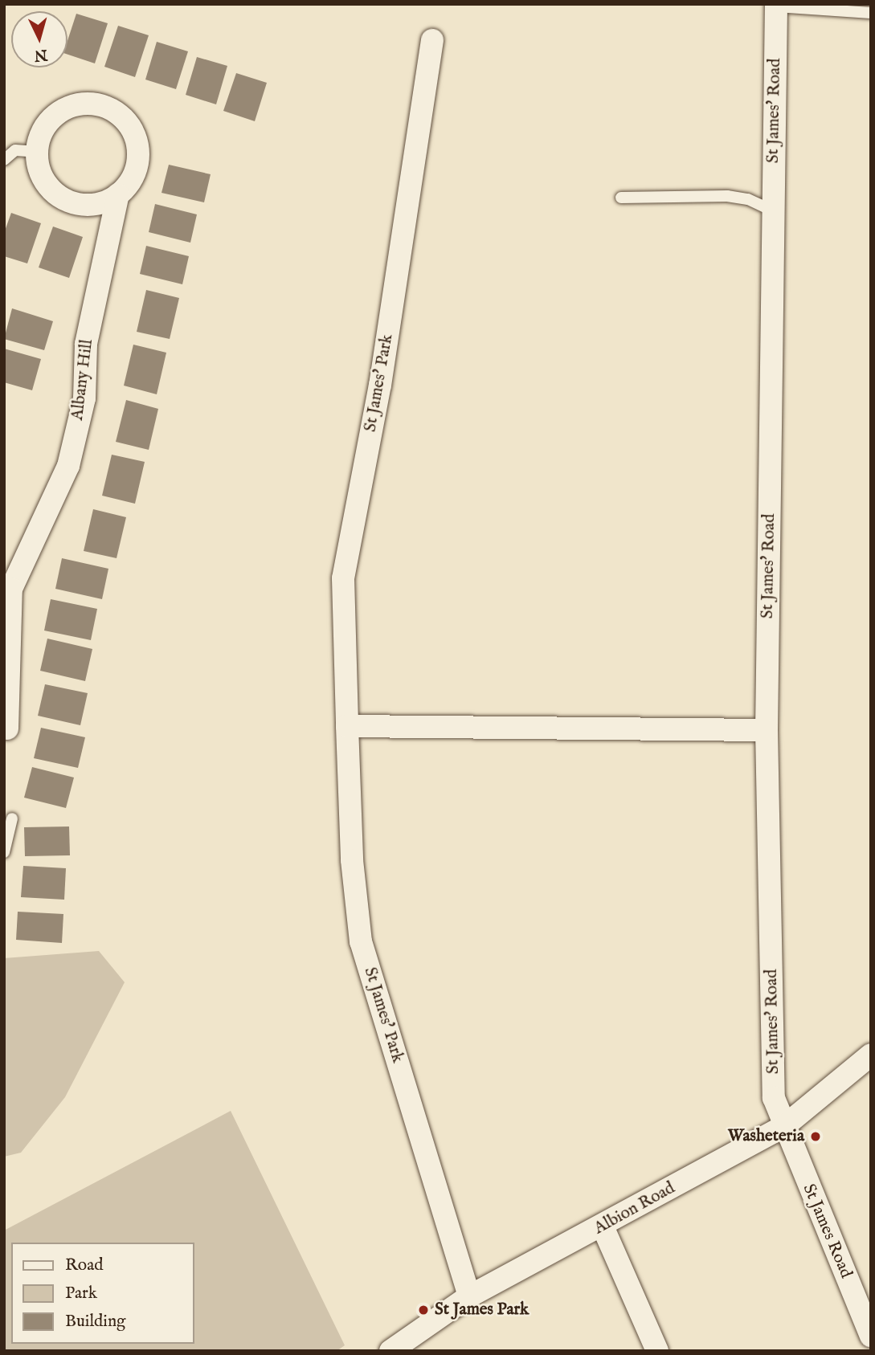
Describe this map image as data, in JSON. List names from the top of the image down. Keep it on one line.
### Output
{"streets":{"street":["St James' Road","Albany Hill","St James' Park","Albion Road","St James Road"]},"crossings":[["St James' Road","Albion Road"],["St James' Road","St James Road"],["St James' Park","Albion Road"],["Albion Road","St James Road"]],"places":["Washeteria","St James Park"],"legend":["Road","Park","Building"],"north":"bottom"}
